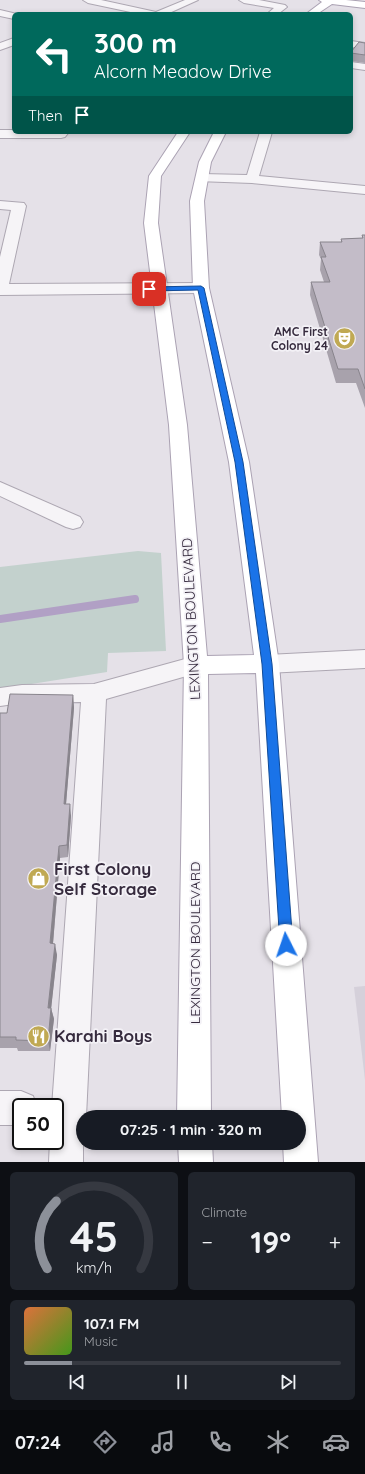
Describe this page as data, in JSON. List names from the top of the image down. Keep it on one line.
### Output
{"streets":{"main road":["LEXINGTON BOULEVARD"]},"places":{"theatre":["AMC First Colony 24"],"shop":["First Colony Self Storage"],"restaurant":["Karahi Boys"]},"page":{"turn":["300 m","Alcorn Meadow Drive"],"then":"Then","limit":"50","trip":"07:25 · 1 min · 320 m","tile":"Climate","heat":["−","19°","+"],"song":["107.1 FM","Music"],"tabs":"07:24","gauge":["45","km/h"]}}
